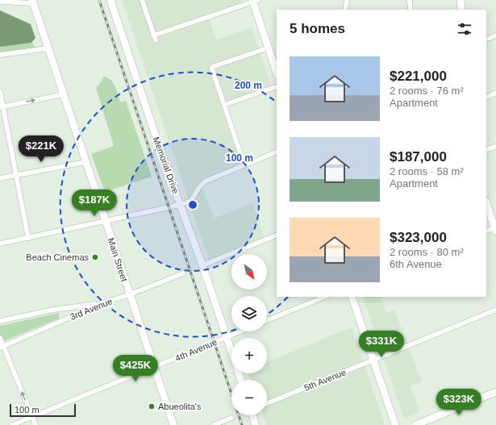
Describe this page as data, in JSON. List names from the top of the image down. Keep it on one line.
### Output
{"streets":{"street":["Memorial Drive","Main Street","3rd Avenue","4th Avenue","5th Avenue"]},"crossings":[["Memorial Drive","4th Avenue"],["Main Street","3rd Avenue"],["Main Street","4th Avenue"]],"places":["Beach Cinemas","Abueolita's"],"scale_bar":"100 m","north":"bottom right","page":{"heading":"5 homes","list":[{"name":"$221,000","note":"2 rooms · 76 m² · Apartment"},{"name":"$187,000","note":"2 rooms · 58 m² · Apartment"},{"name":"$323,000","note":"2 rooms · 80 m² · 6th Avenue"}],"price":["$221K","$187K","$331K","$425K","$323K"],"map_buttons":["+","−"],"scale":"100 m"},"rings":["200 m","100 m"]}
